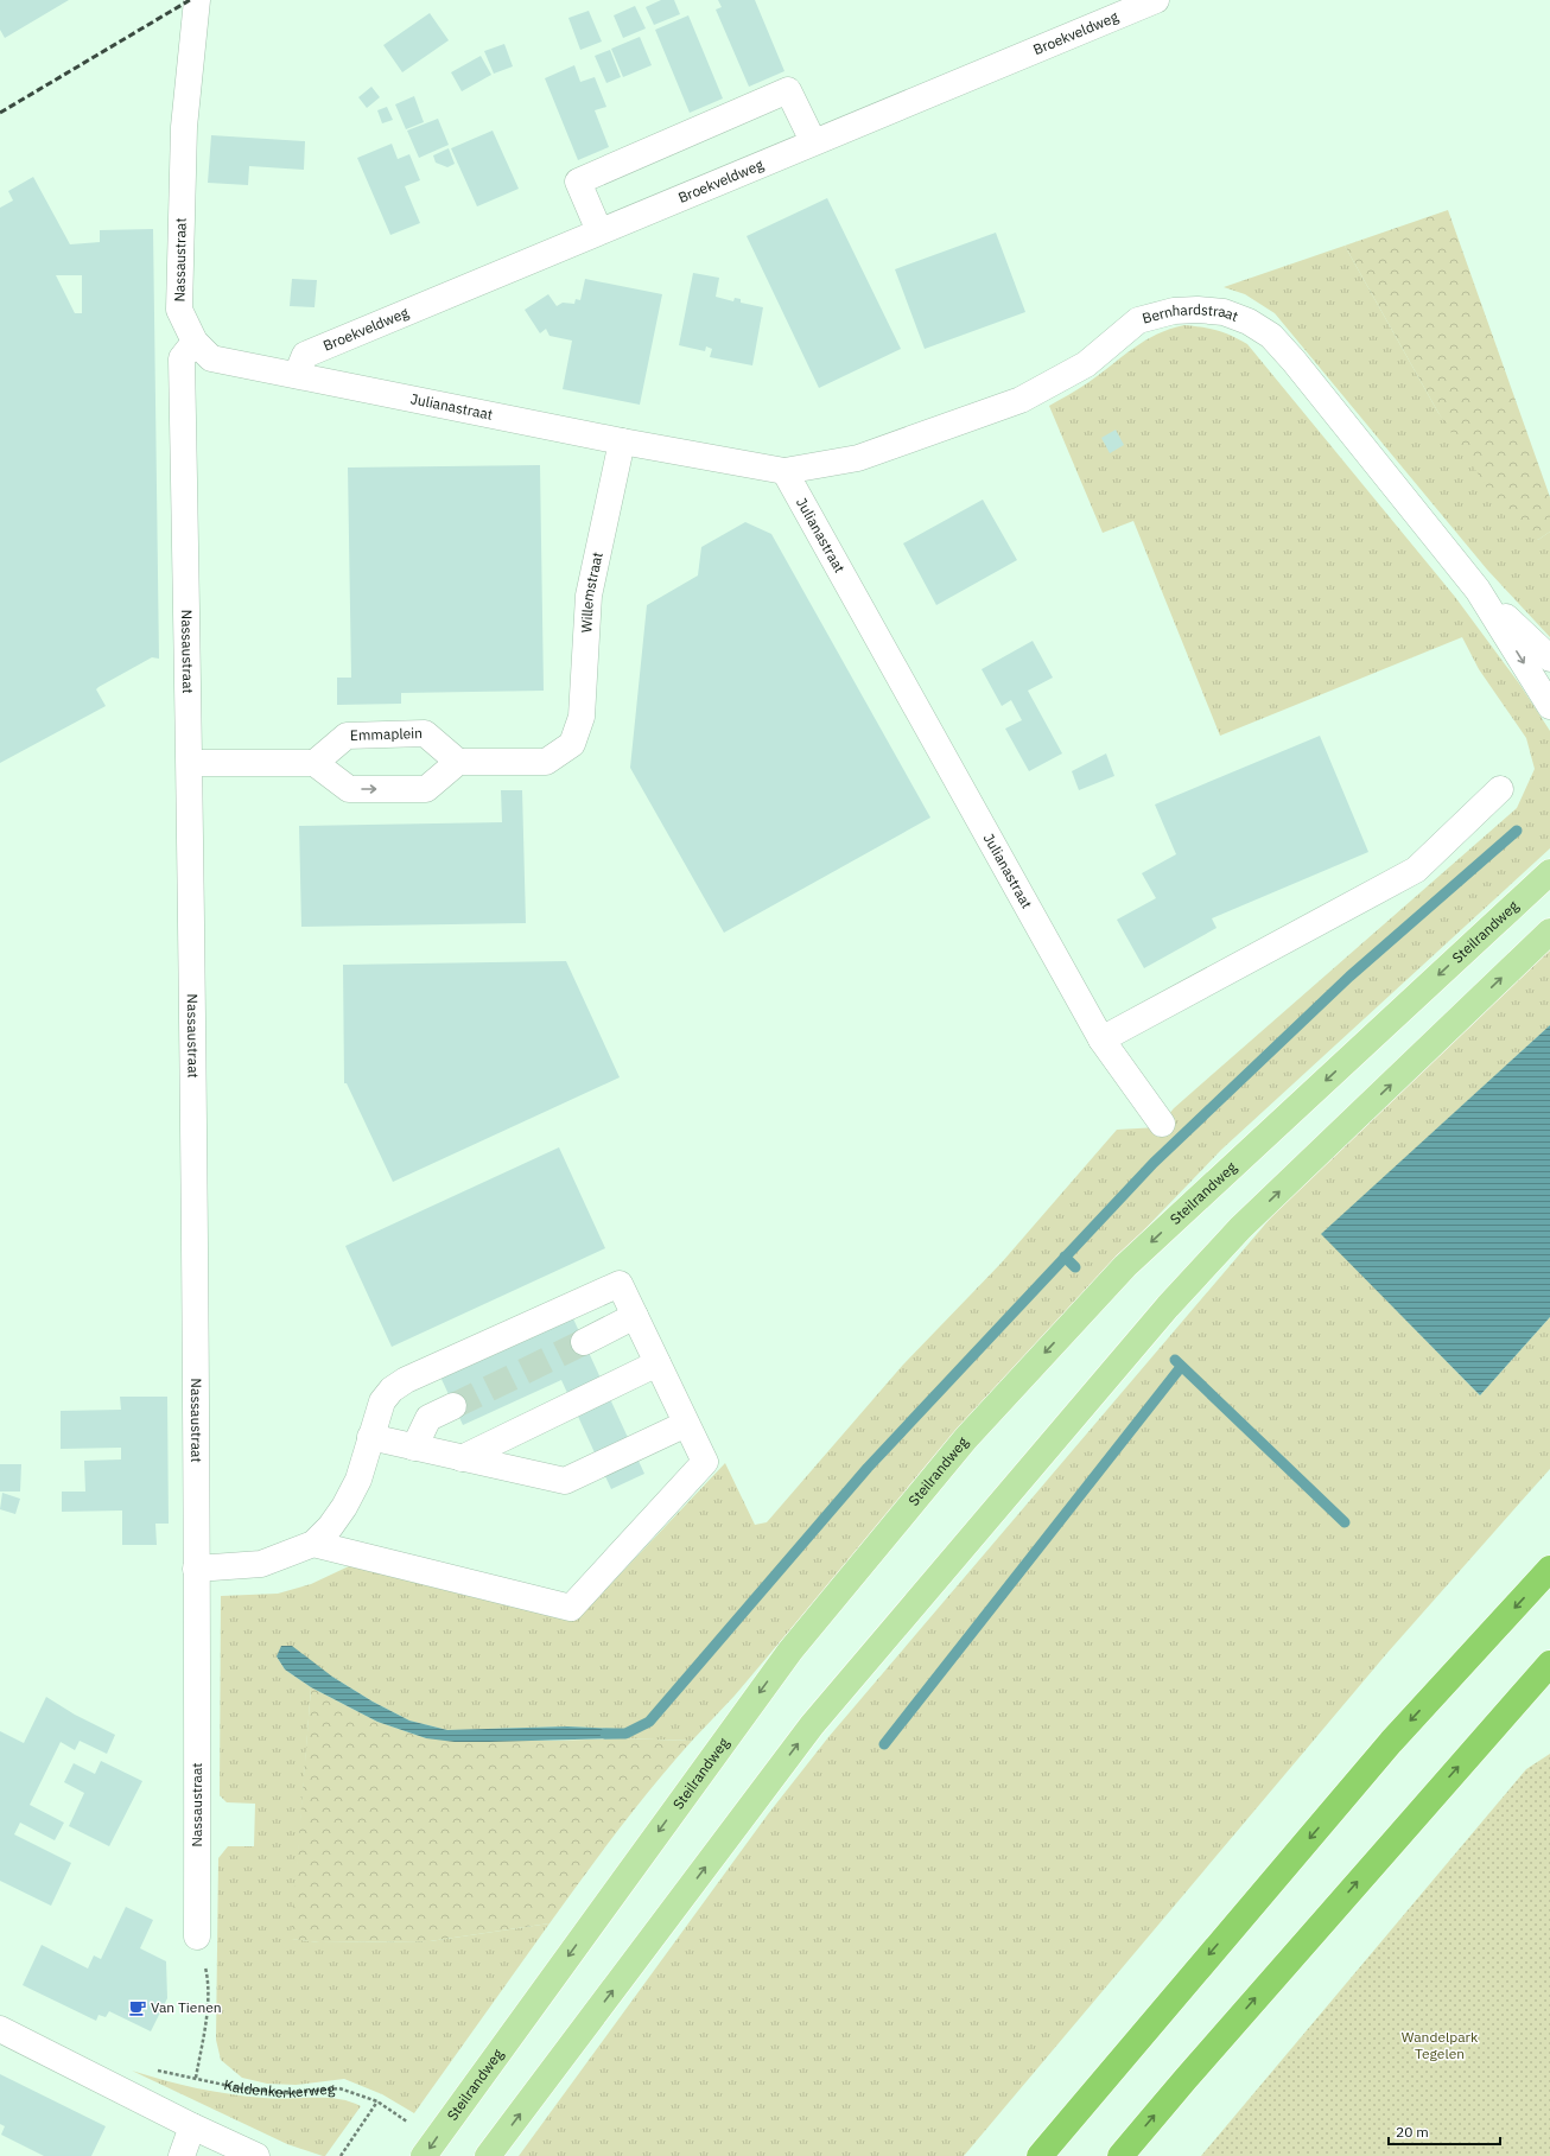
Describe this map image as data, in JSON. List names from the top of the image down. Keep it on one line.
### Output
{"streets":{"main road":["Steilrandweg"],"street":["Broekveldweg","Nassaustraat","Bernhardstraat","Julianastraat","Willemstraat","Emmaplein"],"path":["Kaldenkerkerweg"]},"crossings":[["Broekveldweg","Julianastraat"],["Nassaustraat","Julianastraat"],["Nassaustraat","Kaldenkerkerweg"],["Bernhardstraat","Julianastraat"],["Julianastraat","Willemstraat"],["Willemstraat","Emmaplein"],["Steilrandweg","Kaldenkerkerweg"]],"parks":["Wandelpark Tegelen"],"places":{"cafe":["Van Tienen"]},"scale_bar":"20 m"}
